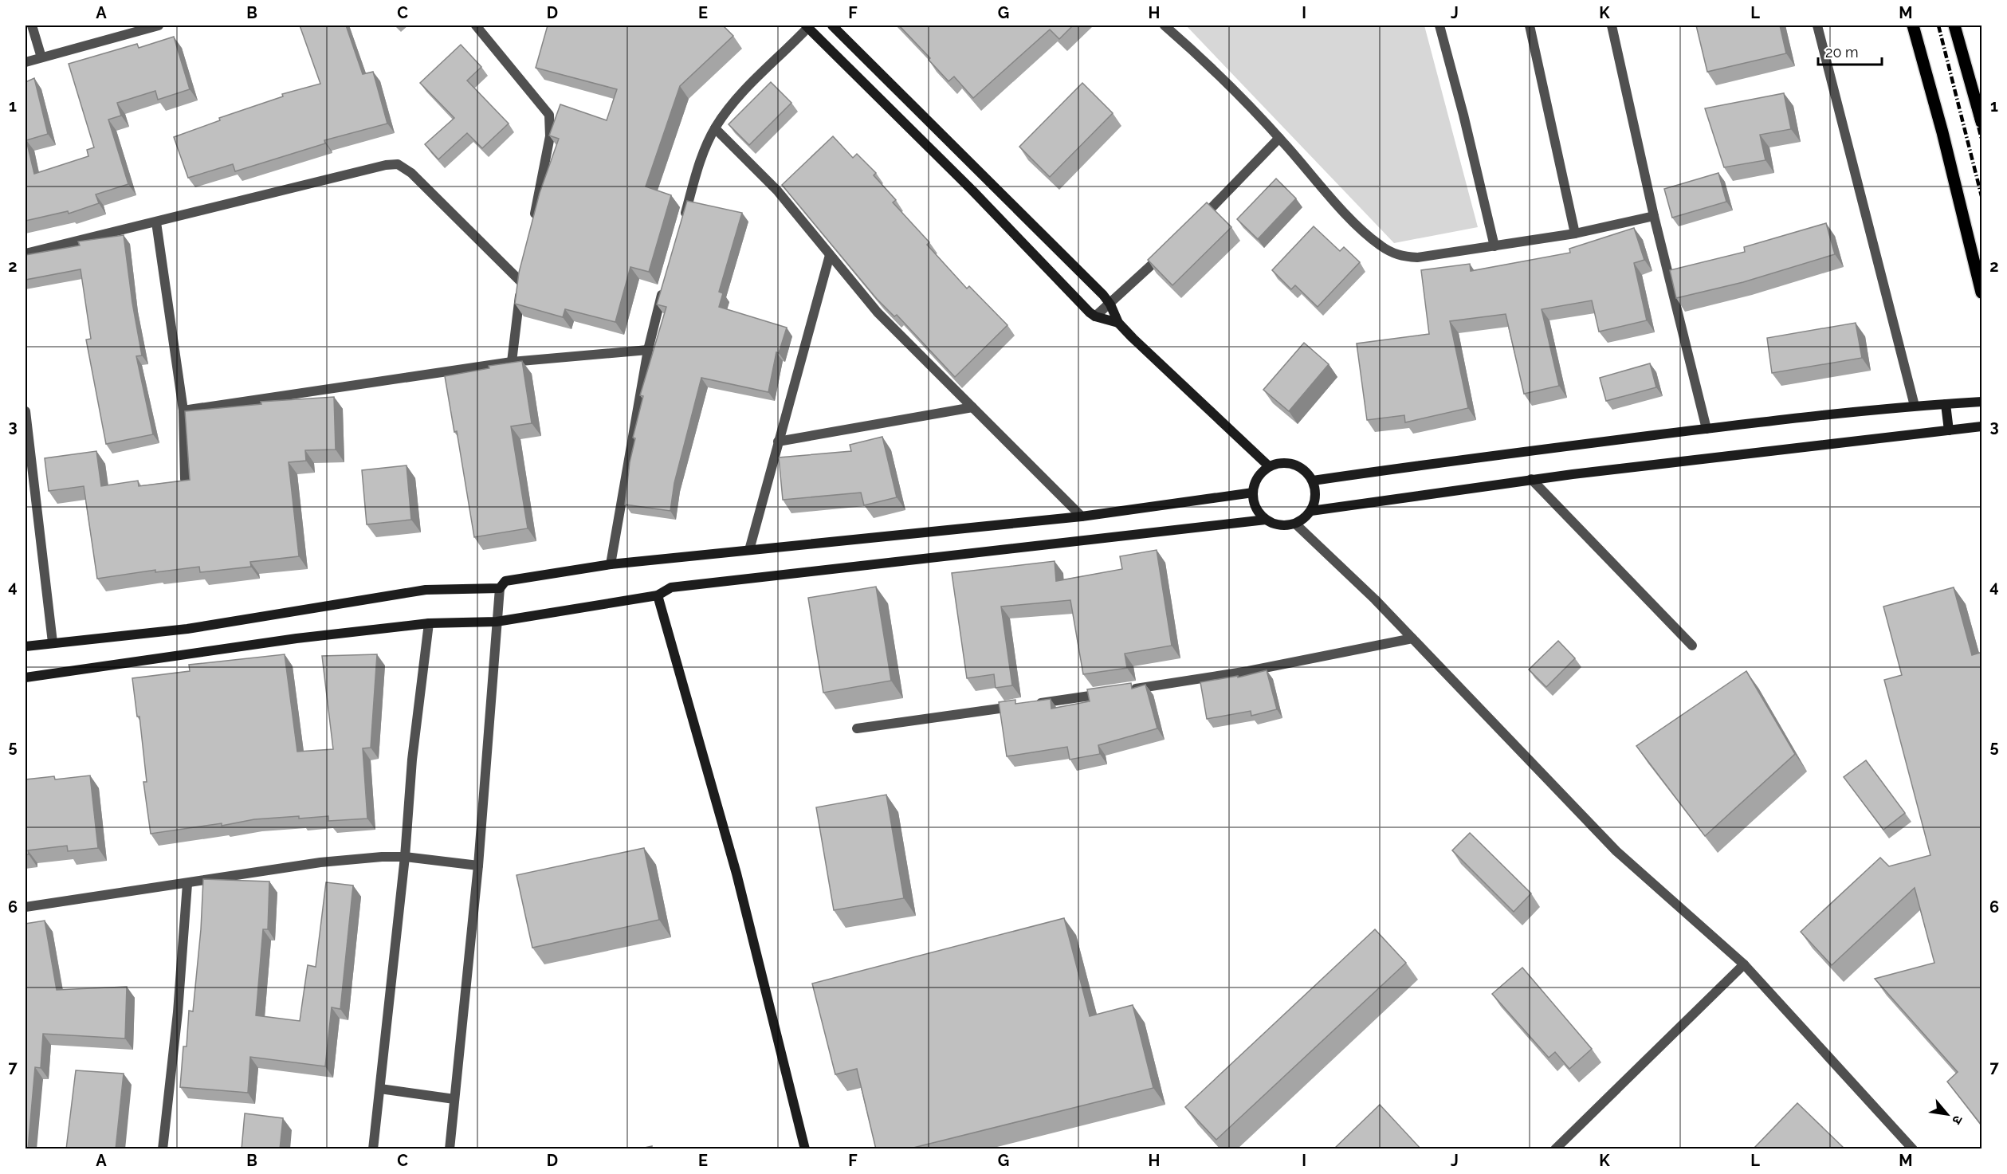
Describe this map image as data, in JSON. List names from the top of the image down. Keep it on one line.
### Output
{"scale_bar":"20 m","north":"bottom right","grid":{"columns":["A","B","C","D","E","F","G","H","I","J","K","L","M"],"rows":["1","2","3","4","5","6","7"]}}
